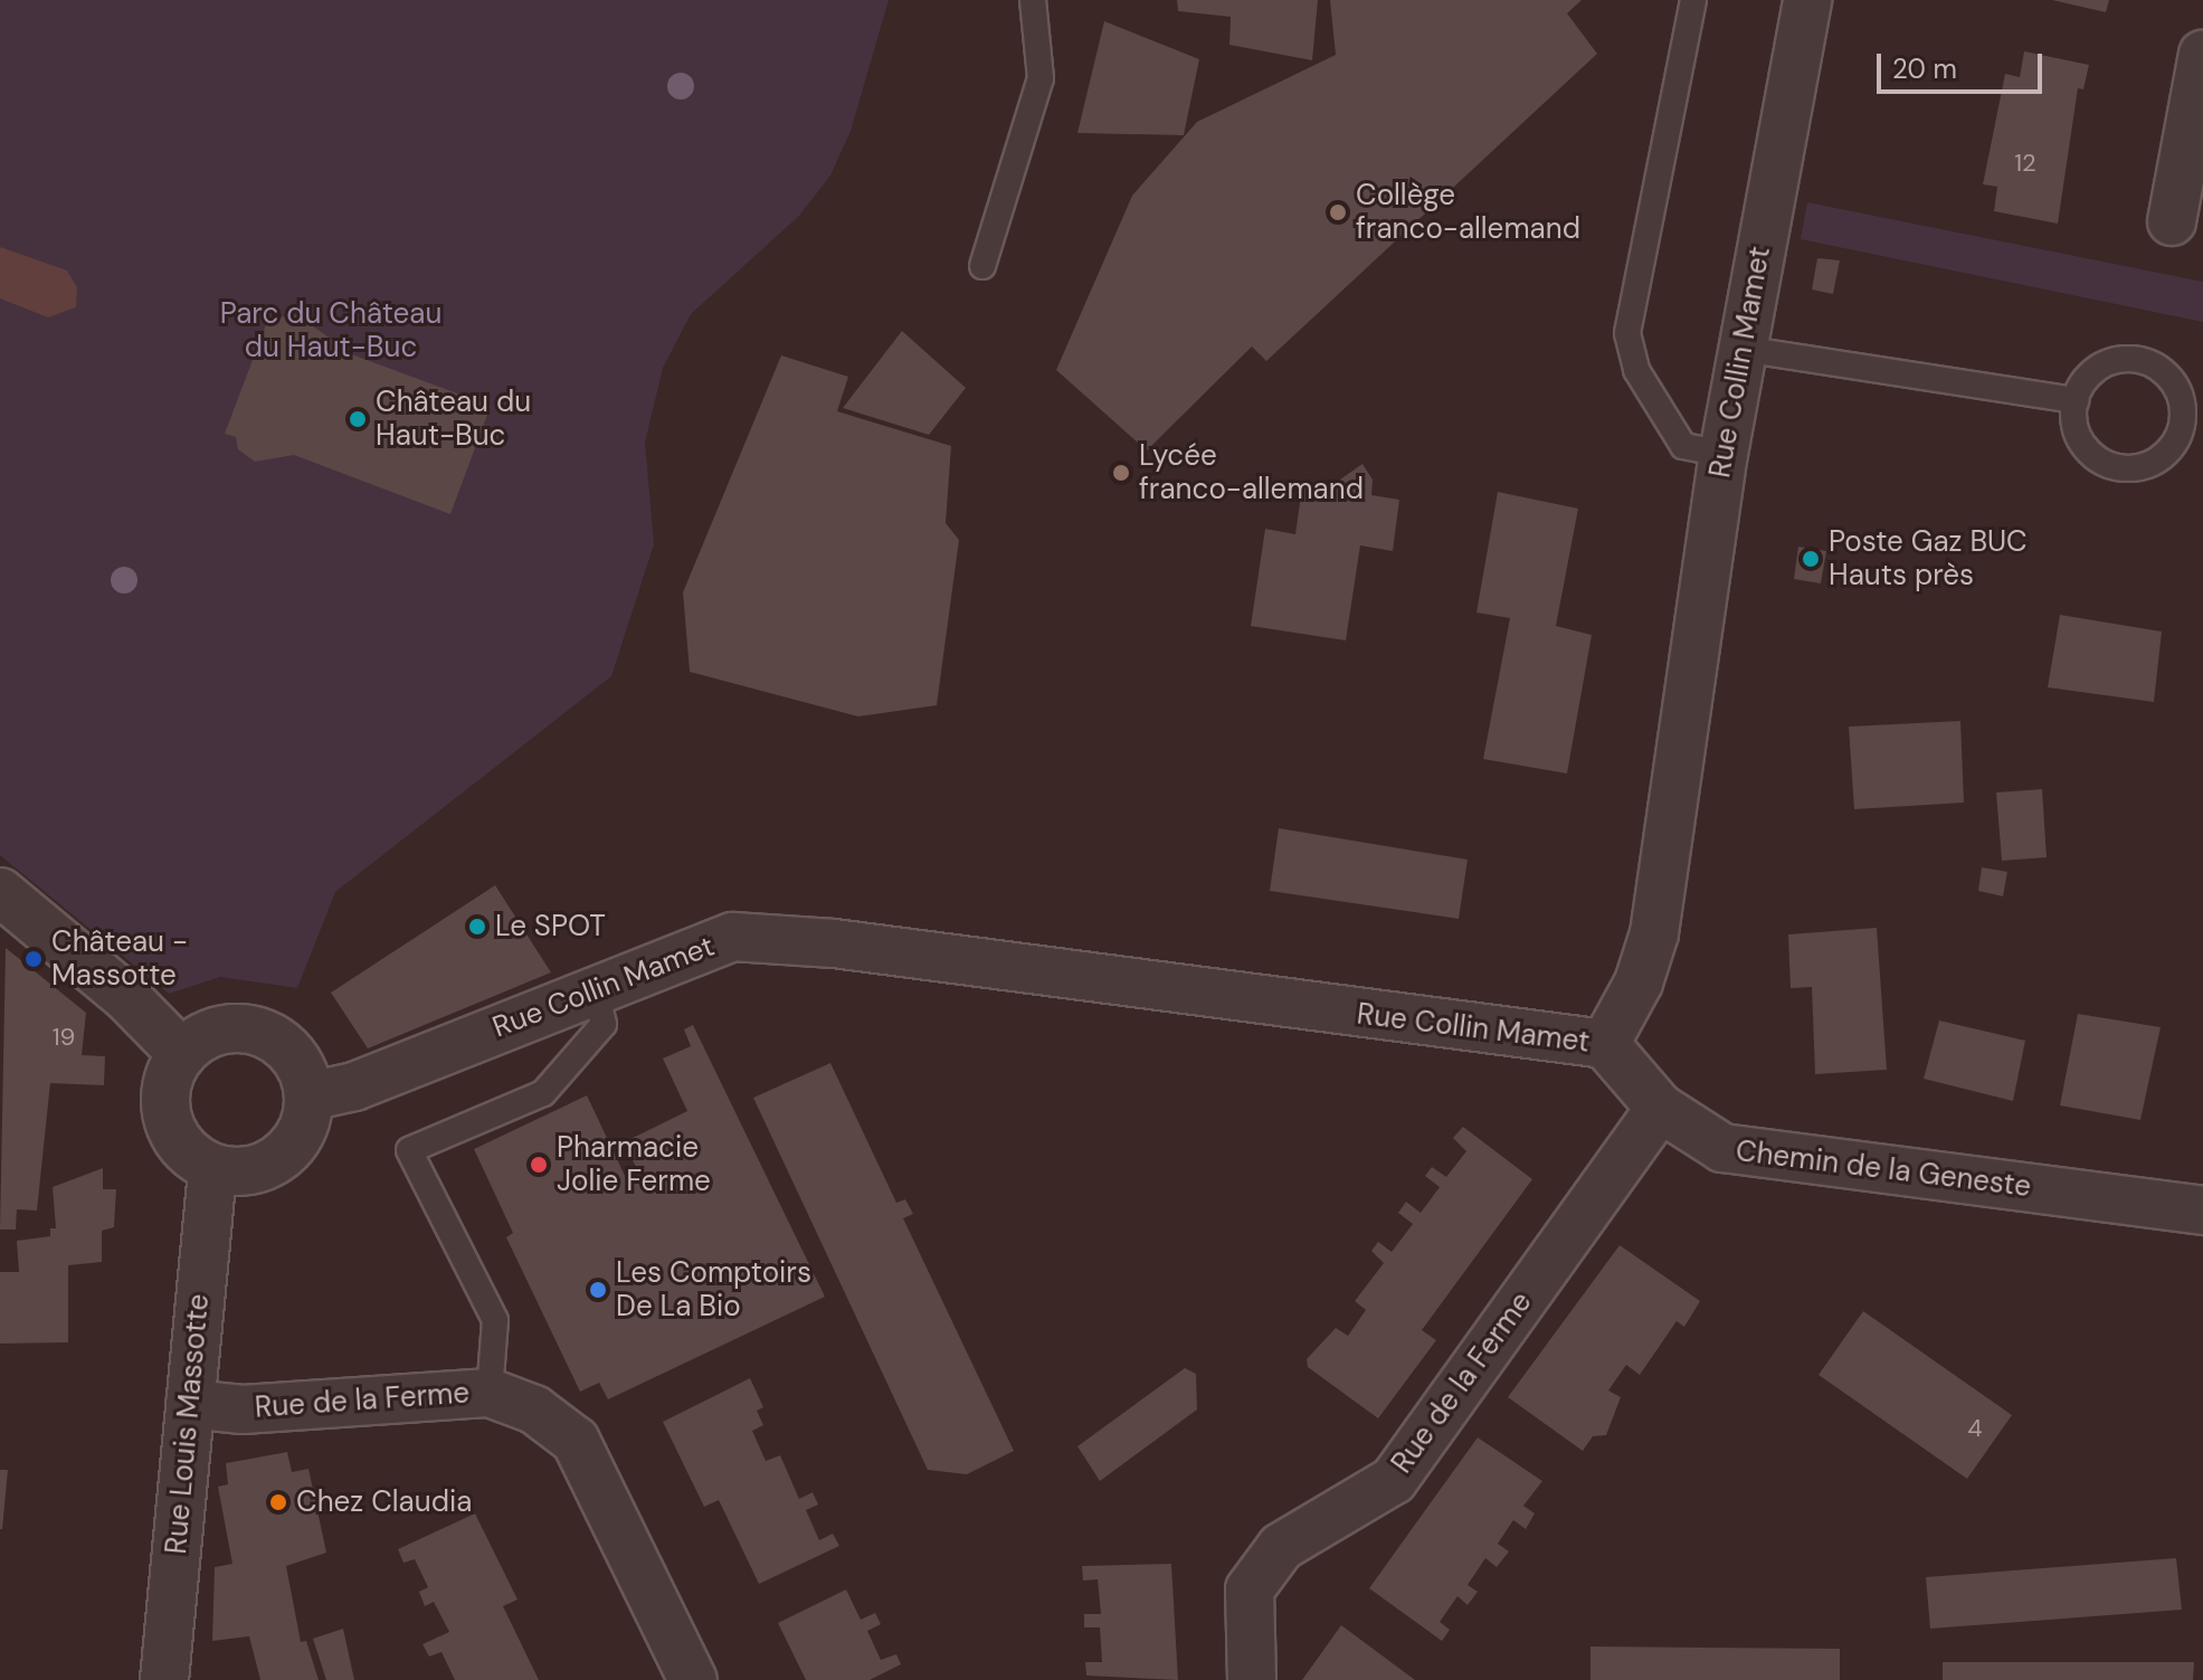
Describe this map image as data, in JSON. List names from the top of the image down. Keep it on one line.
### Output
{"streets":{"street":["Rue Collin Mamet","Chemin de la Geneste","Rue de la Ferme","Rue Louis Massotte"]},"crossings":[["Rue Collin Mamet","Chemin de la Geneste"],["Rue Collin Mamet","Rue Louis Massotte"],["Chemin de la Geneste","Rue de la Ferme"],["Rue de la Ferme","Rue Louis Massotte"]],"parks":["Parc du Château du Haut-Buc"],"places":["Collège franco-allemand","Château du Haut-Buc","Lycée franco-allemand","Poste Gaz BUC Hauts près","Le SPOT","Château - Massotte","Pharmacie Jolie Ferme","Les Comptoirs De La Bio","Chez Claudia"],"house_numbers":["12","19","4"],"scale_bar":"20 m"}
